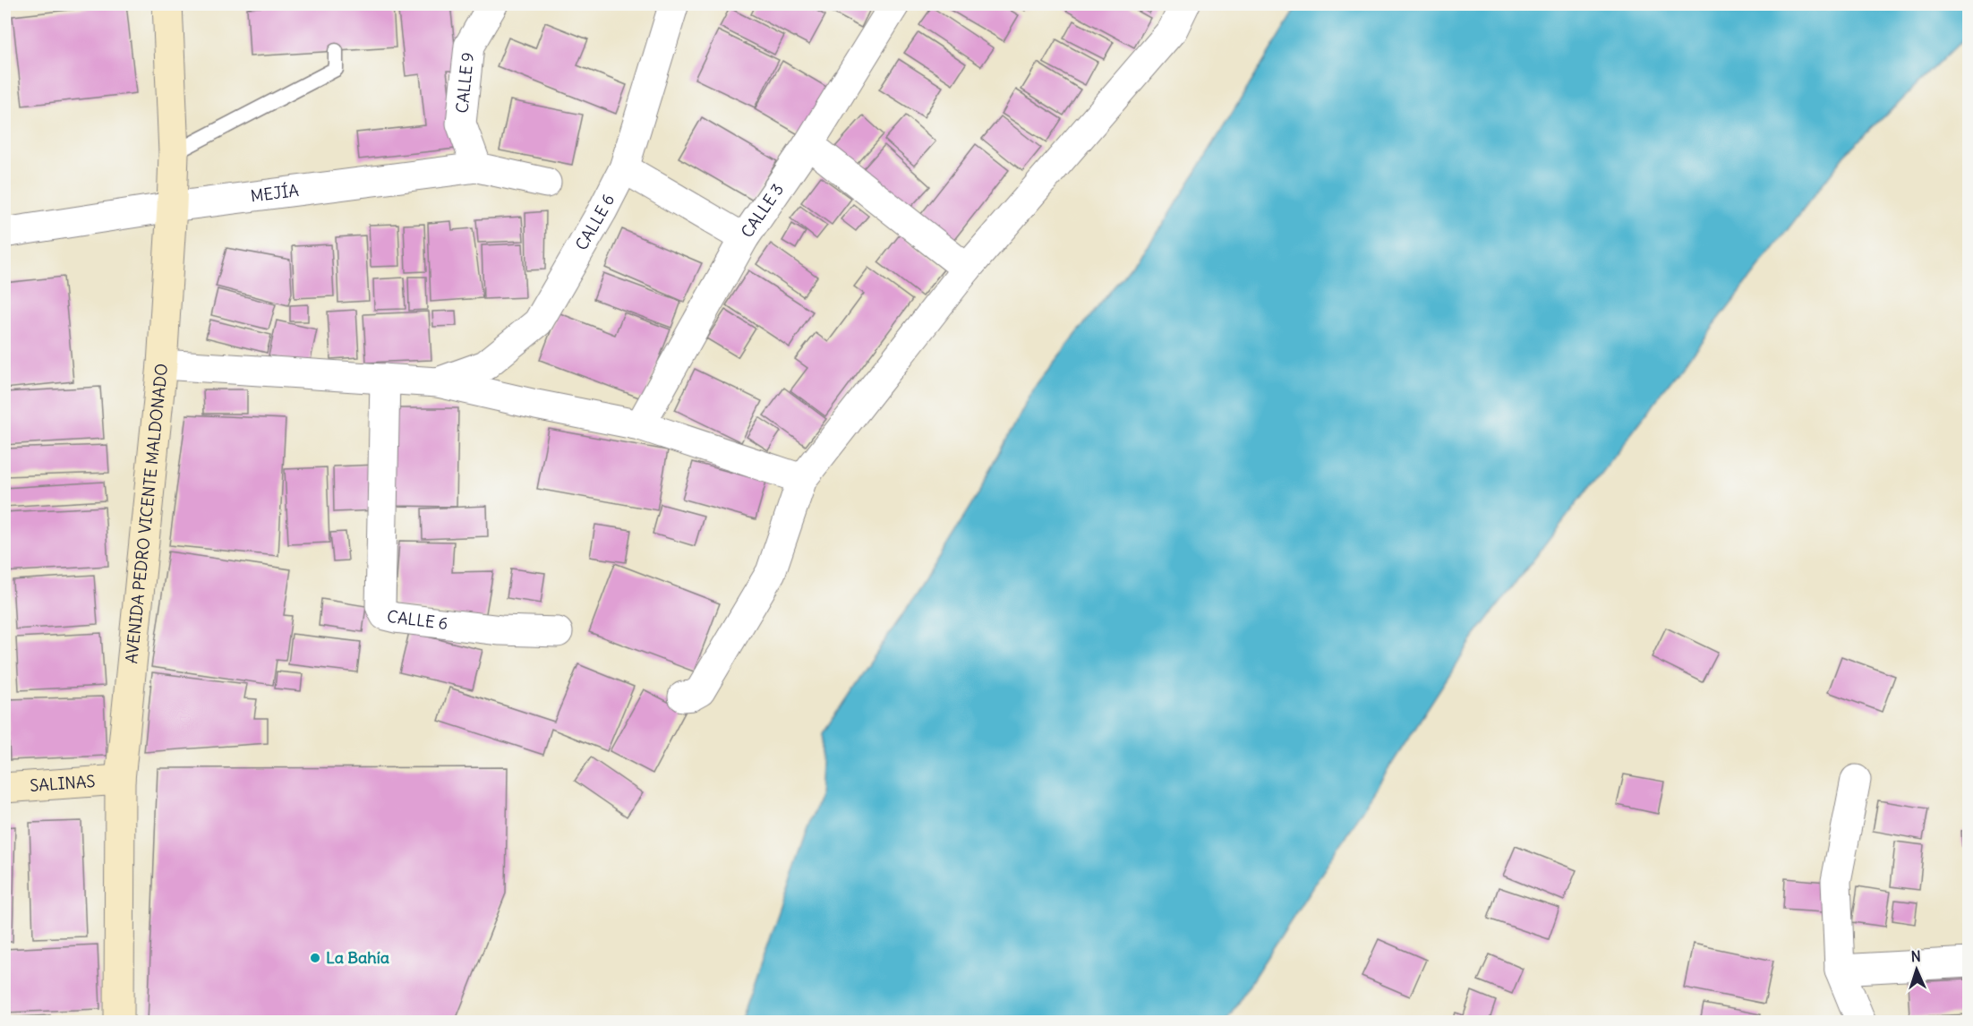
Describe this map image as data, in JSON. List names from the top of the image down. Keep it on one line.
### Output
{"streets":{"main road":["AVENIDA PEDRO VICENTE MALDONADO","SALINAS"],"street":["CALLE 9","MEJÍA","CALLE 3","CALLE 6"]},"crossings":[["CALLE 9","MEJÍA"],["MEJÍA","AVENIDA PEDRO VICENTE MALDONADO"],["AVENIDA PEDRO VICENTE MALDONADO","SALINAS"]],"places":["La Bahía"],"north":"top"}
